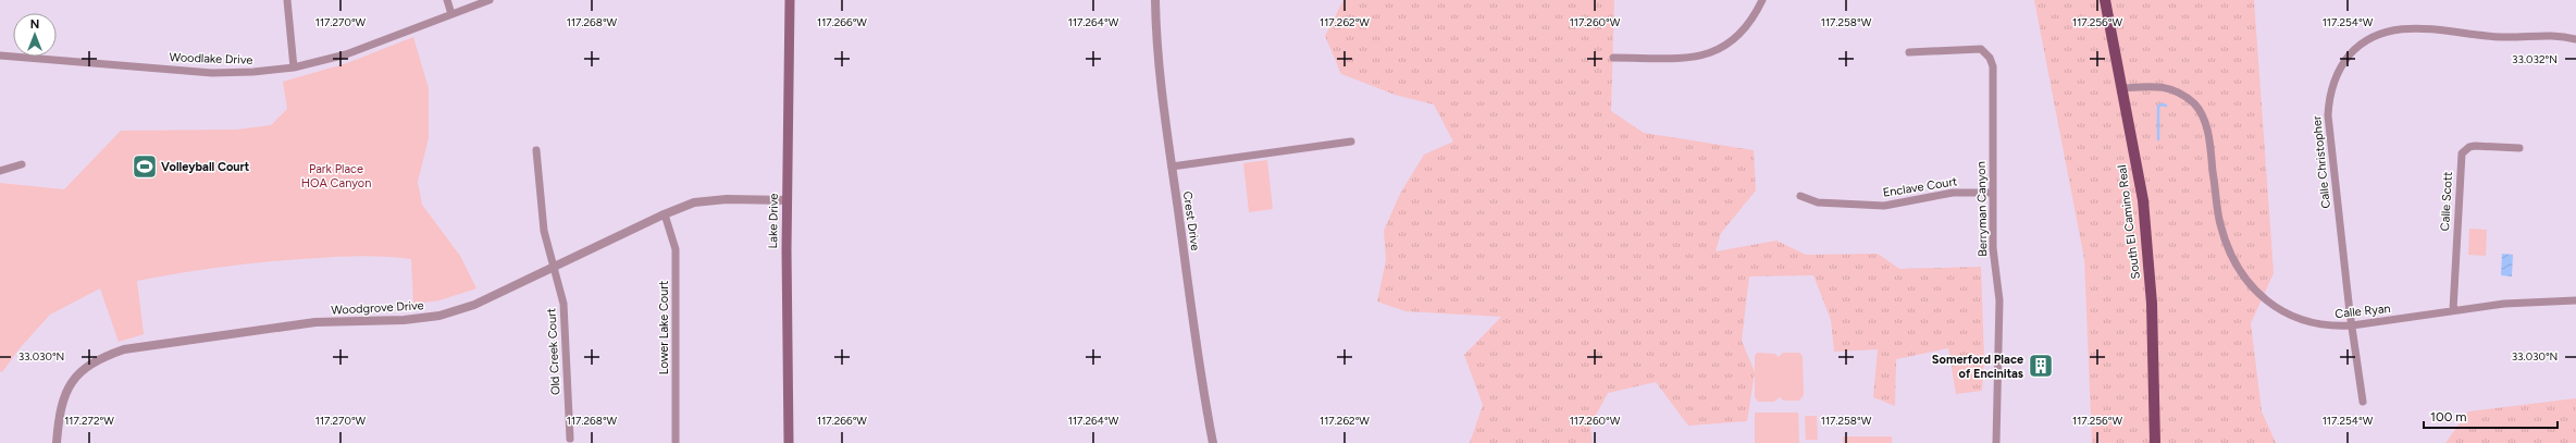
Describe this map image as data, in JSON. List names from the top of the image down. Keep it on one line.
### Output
{"streets":{"main road":["Lake Drive","South El Camino Real"],"street":["Woodlake Drive","Calle Christopher","Enclave Court","Calle Scott","Berryman Canyon","Crest Drive","Woodgrove Drive","Calle Ryan","Lower Lake Court","Old Creek Court"]},"crossings":[["Calle Christopher","Calle Ryan"],["Enclave Court","Berryman Canyon"],["Calle Scott","Calle Ryan"],["Lake Drive","Woodgrove Drive"],["South El Camino Real","Calle Ryan"],["Woodgrove Drive","Lower Lake Court"],["Woodgrove Drive","Old Creek Court"]],"parks":["Park Place HOA Canyon"],"places":{"sports":["Volleyball Court"],"building":["Somerford Place of Encinitas"]},"scale_bar":"100 m","north":"top","coordinates":["117.270°W","117.268°W","117.266°W","117.264°W","117.262°W","117.260°W","117.258°W","117.256°W","117.254°W","33.032°N","33.030°N","117.272°W"]}
